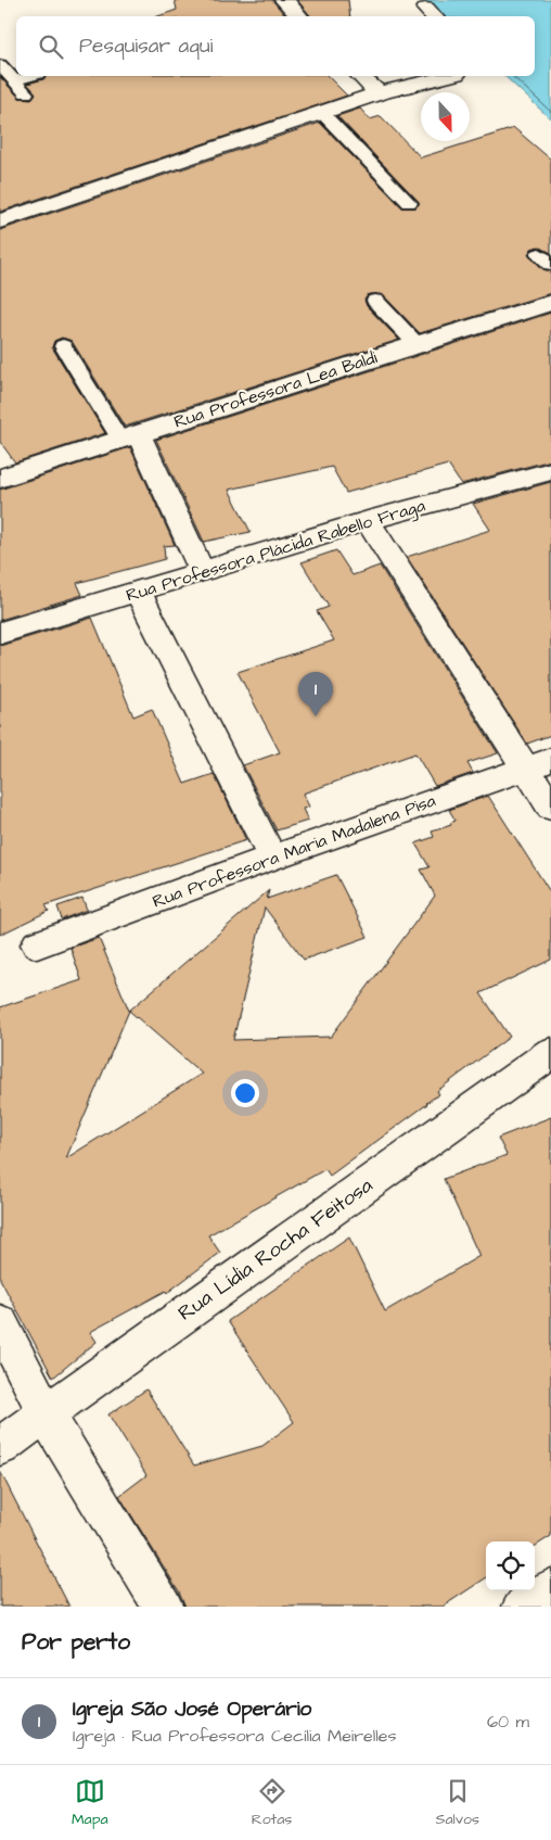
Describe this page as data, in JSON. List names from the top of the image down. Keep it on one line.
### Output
{"streets":{"street":["Rua Professora Lea Baldi","Rua Professora Plácida Rabello Fraga","Rua Professora Maria Madalena Pisa","Rua Lídia Rocha Feitosa"]},"north":"bottom","page":{"search":"Pesquisar aqui","pins":"1","heading":"Por perto","list":[{"mark":"1","name":"Igreja São José Operário","note":"Igreja · Rua Professora Cecília Meirelles","value":"60 m"}],"nav":["Mapa","Rotas","Salvos"]}}
